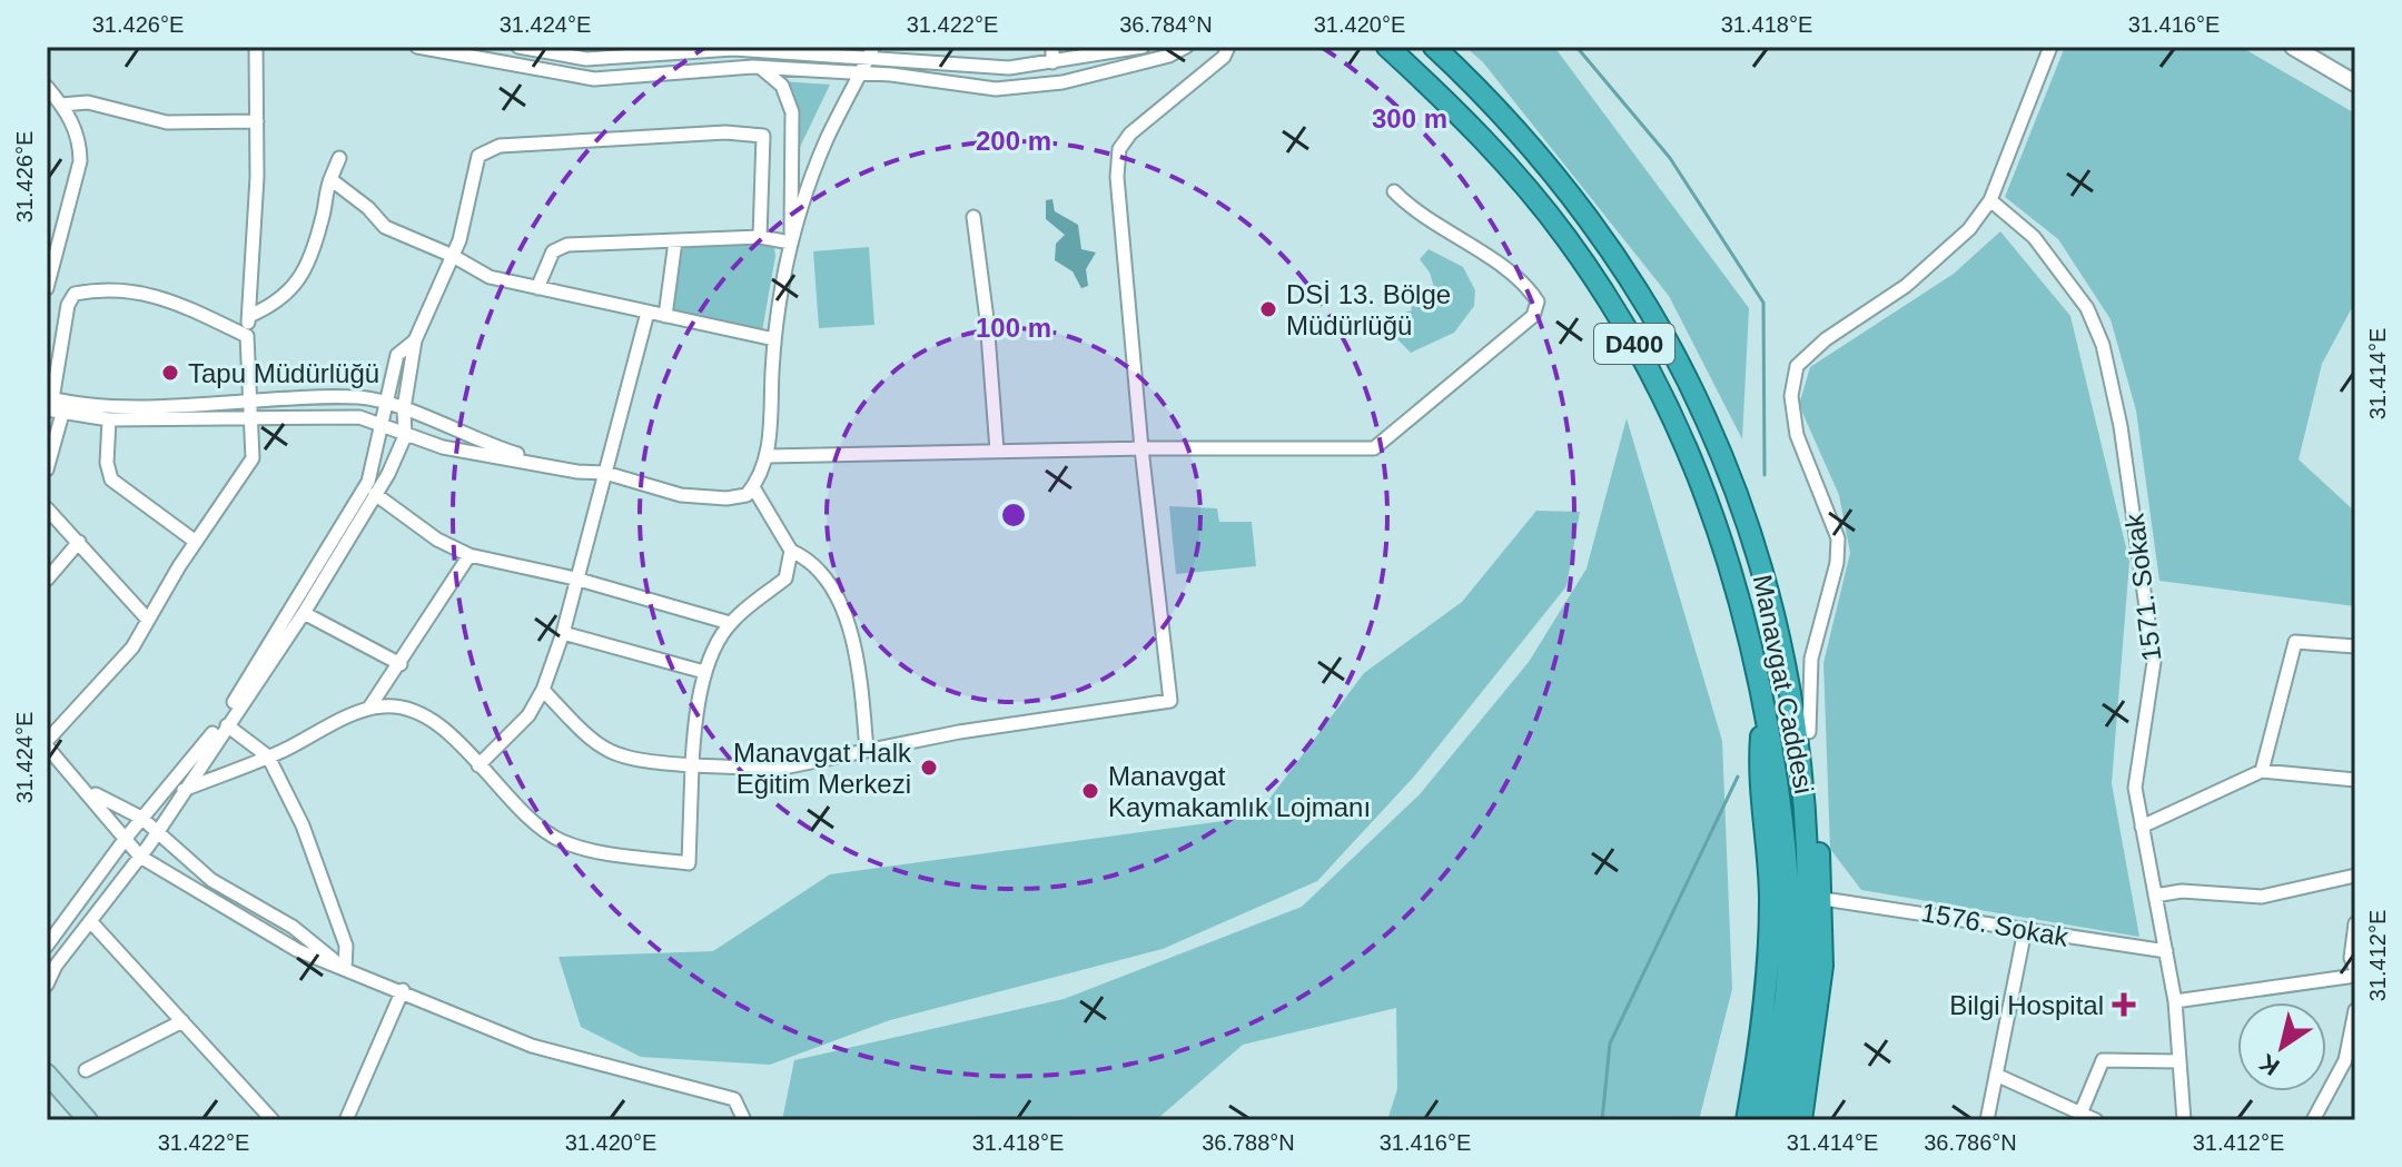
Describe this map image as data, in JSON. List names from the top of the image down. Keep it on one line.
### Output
{"streets":{"highway":["D400","Manavgat Caddesi"],"street":["1571. Sokak","1576. Sokak"]},"crossings":[["1571. Sokak","1576. Sokak"]],"places":{"other":["DSİ 13. Bölge Müdürlüğü","Tapu Müdürlüğü","Manavgat Halk Eğitim Merkezi","Manavgat Kaymakamlık Lojmanı"],"health":["Bilgi Hospital"]},"north":"bottom left","coordinates":["31.426°E","31.424°E","31.422°E","36.784°N","31.420°E","31.418°E","31.416°E","31.414°E","31.412°E","36.788°N","36.786°N"],"rings":["300 m","200 m","100 m"]}
